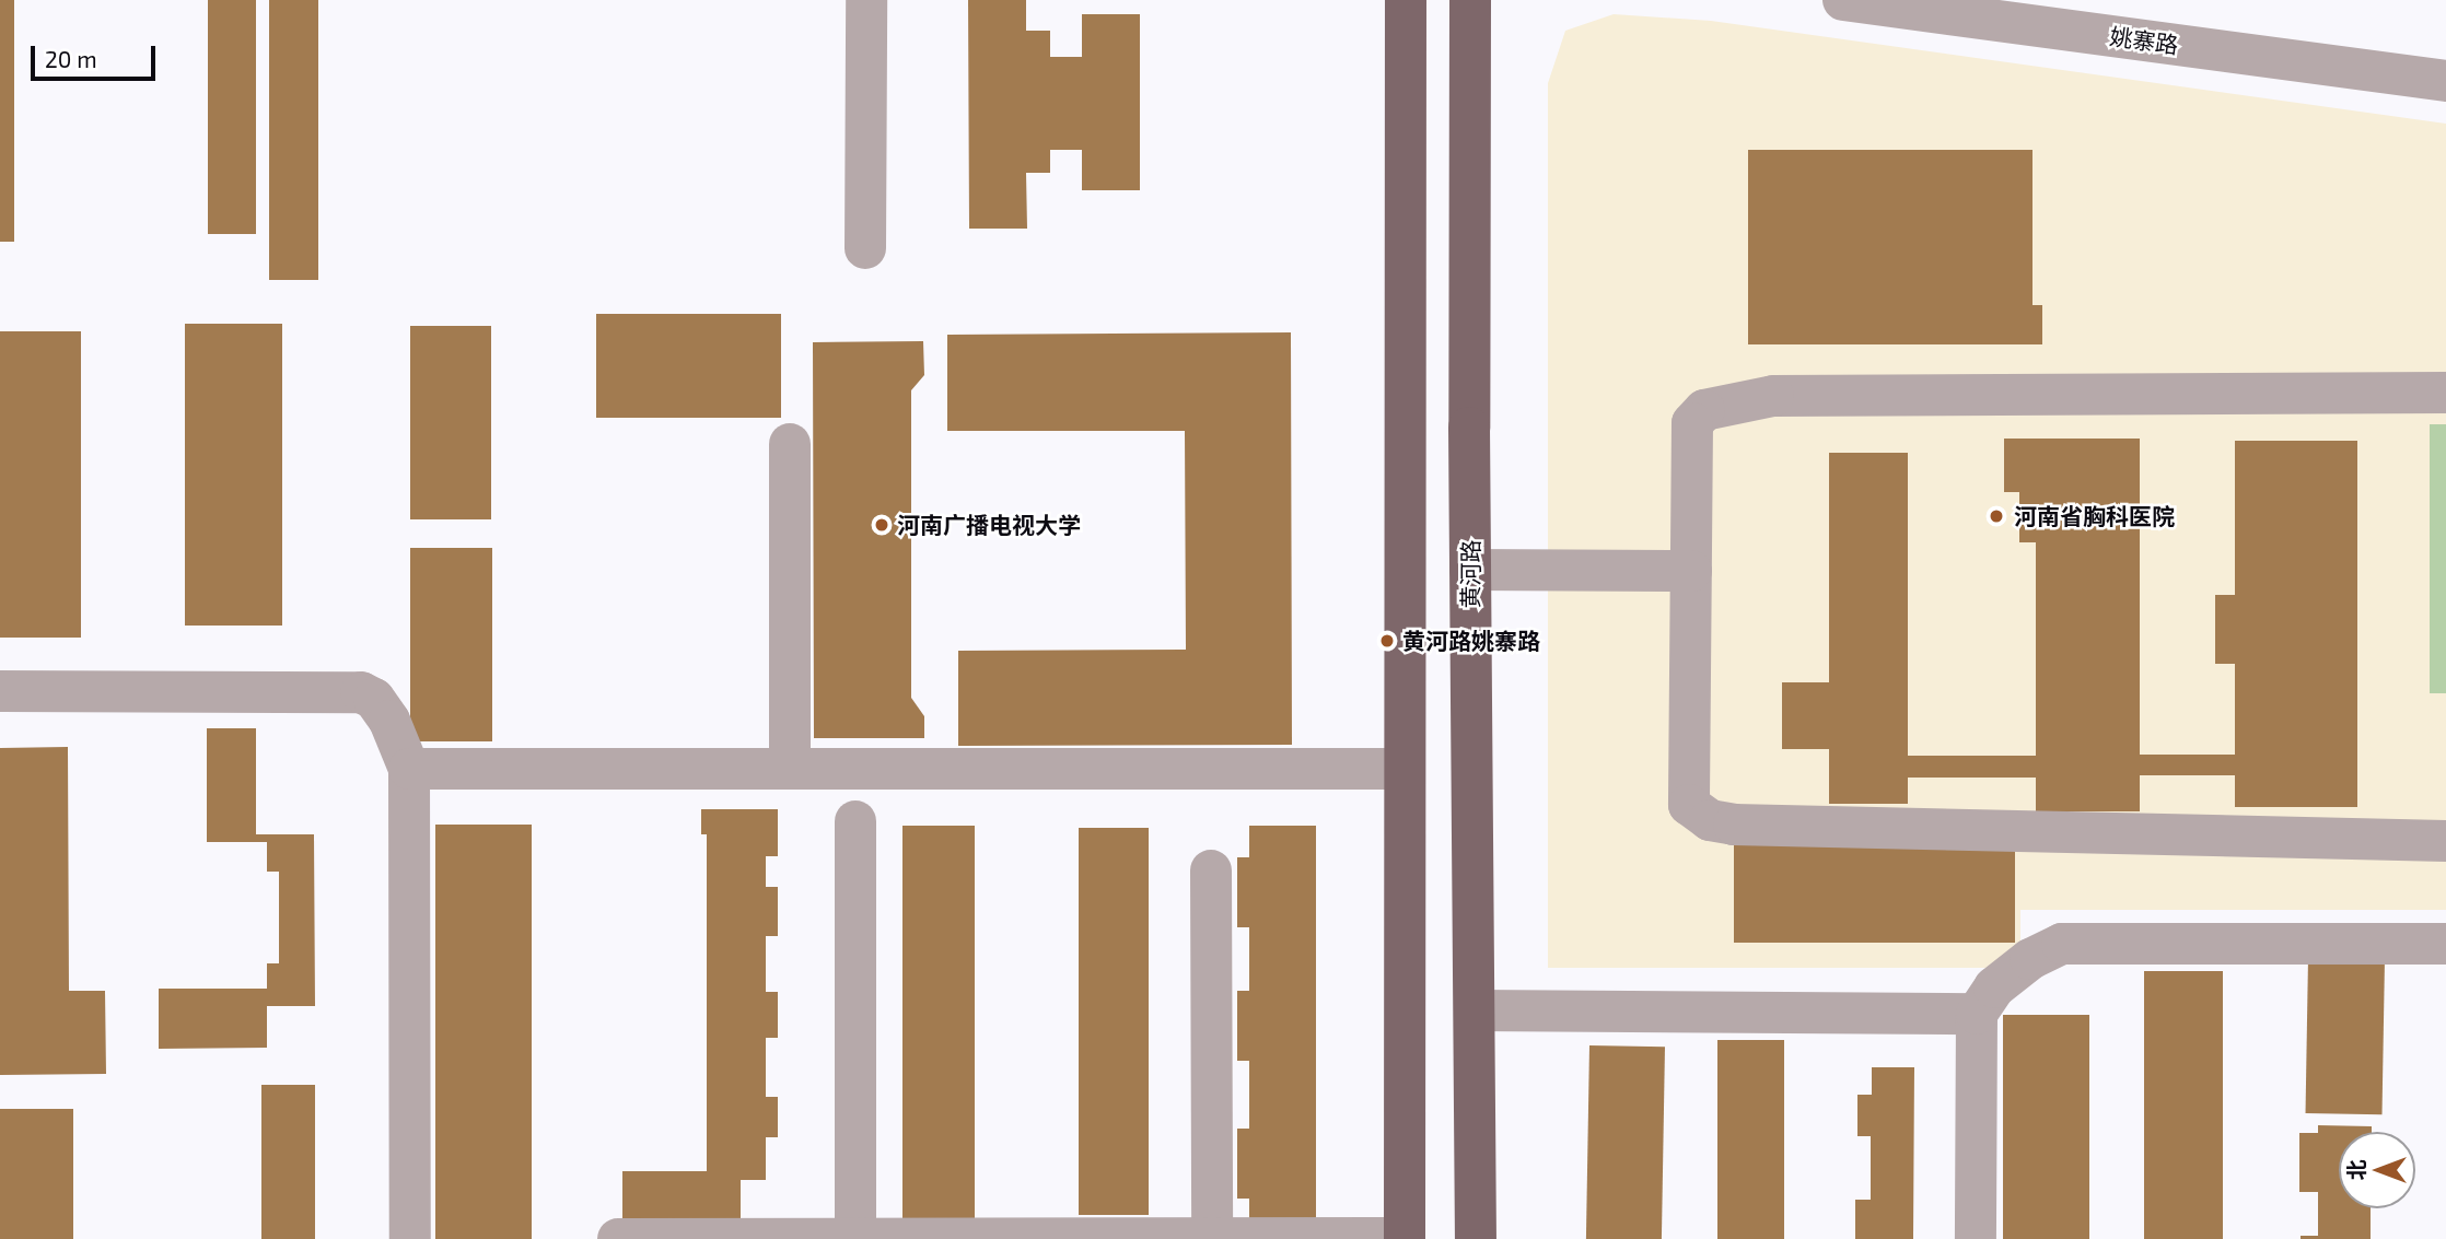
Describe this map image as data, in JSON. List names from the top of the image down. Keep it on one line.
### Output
{"streets":{"main road":["黄河路"],"street":["姚寨路"]},"places":["河南省胸科医院","河南广播电视大学","黄河路姚寨路"],"scale_bar":"20 m","north":"left"}
